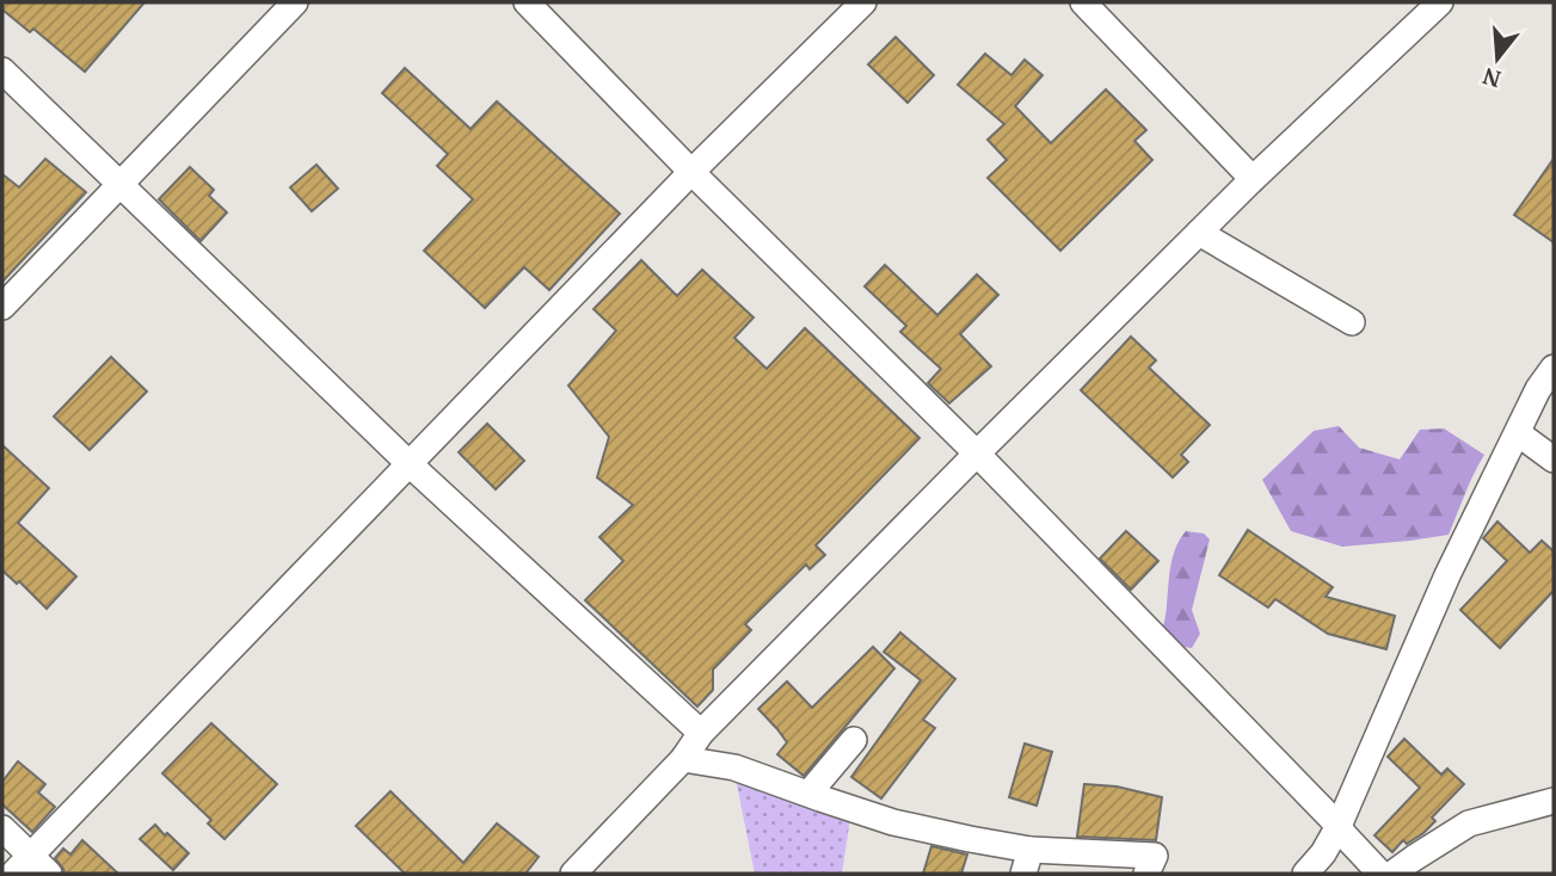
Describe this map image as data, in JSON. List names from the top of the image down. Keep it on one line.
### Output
{"north":"bottom"}
